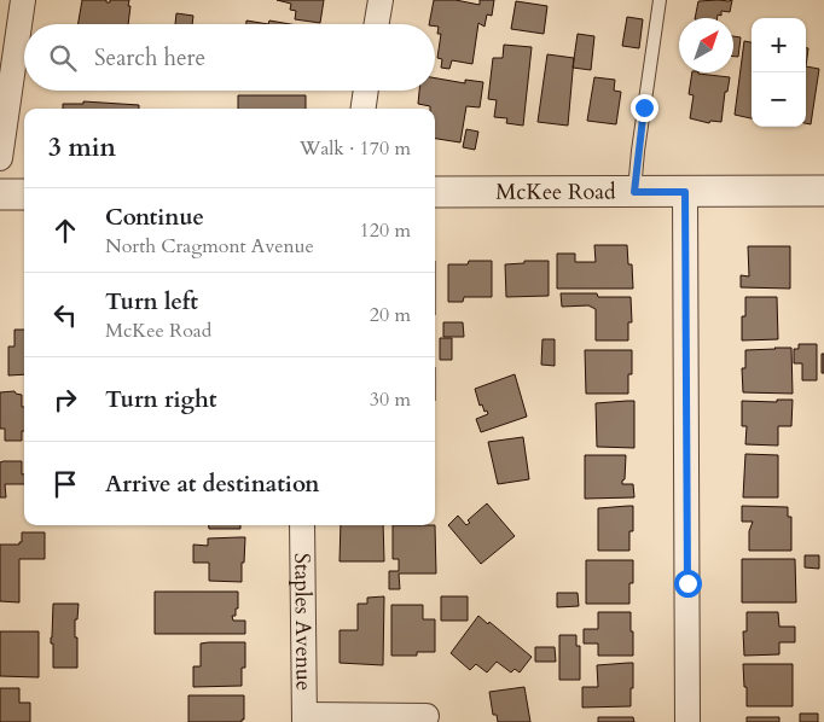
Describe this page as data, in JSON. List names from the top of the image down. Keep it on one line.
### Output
{"streets":{"street":["McKee Road","Staples Avenue"]},"north":"top right","page":{"map_buttons":["+","−"],"search":"Search here","heading":["3 min","Walk · 170 m"],"list":[["Continue","North Cragmont Avenue","120 m"],["Turn left","McKee Road","20 m"],["Turn right","30 m"],"Arrive at destination"]}}
